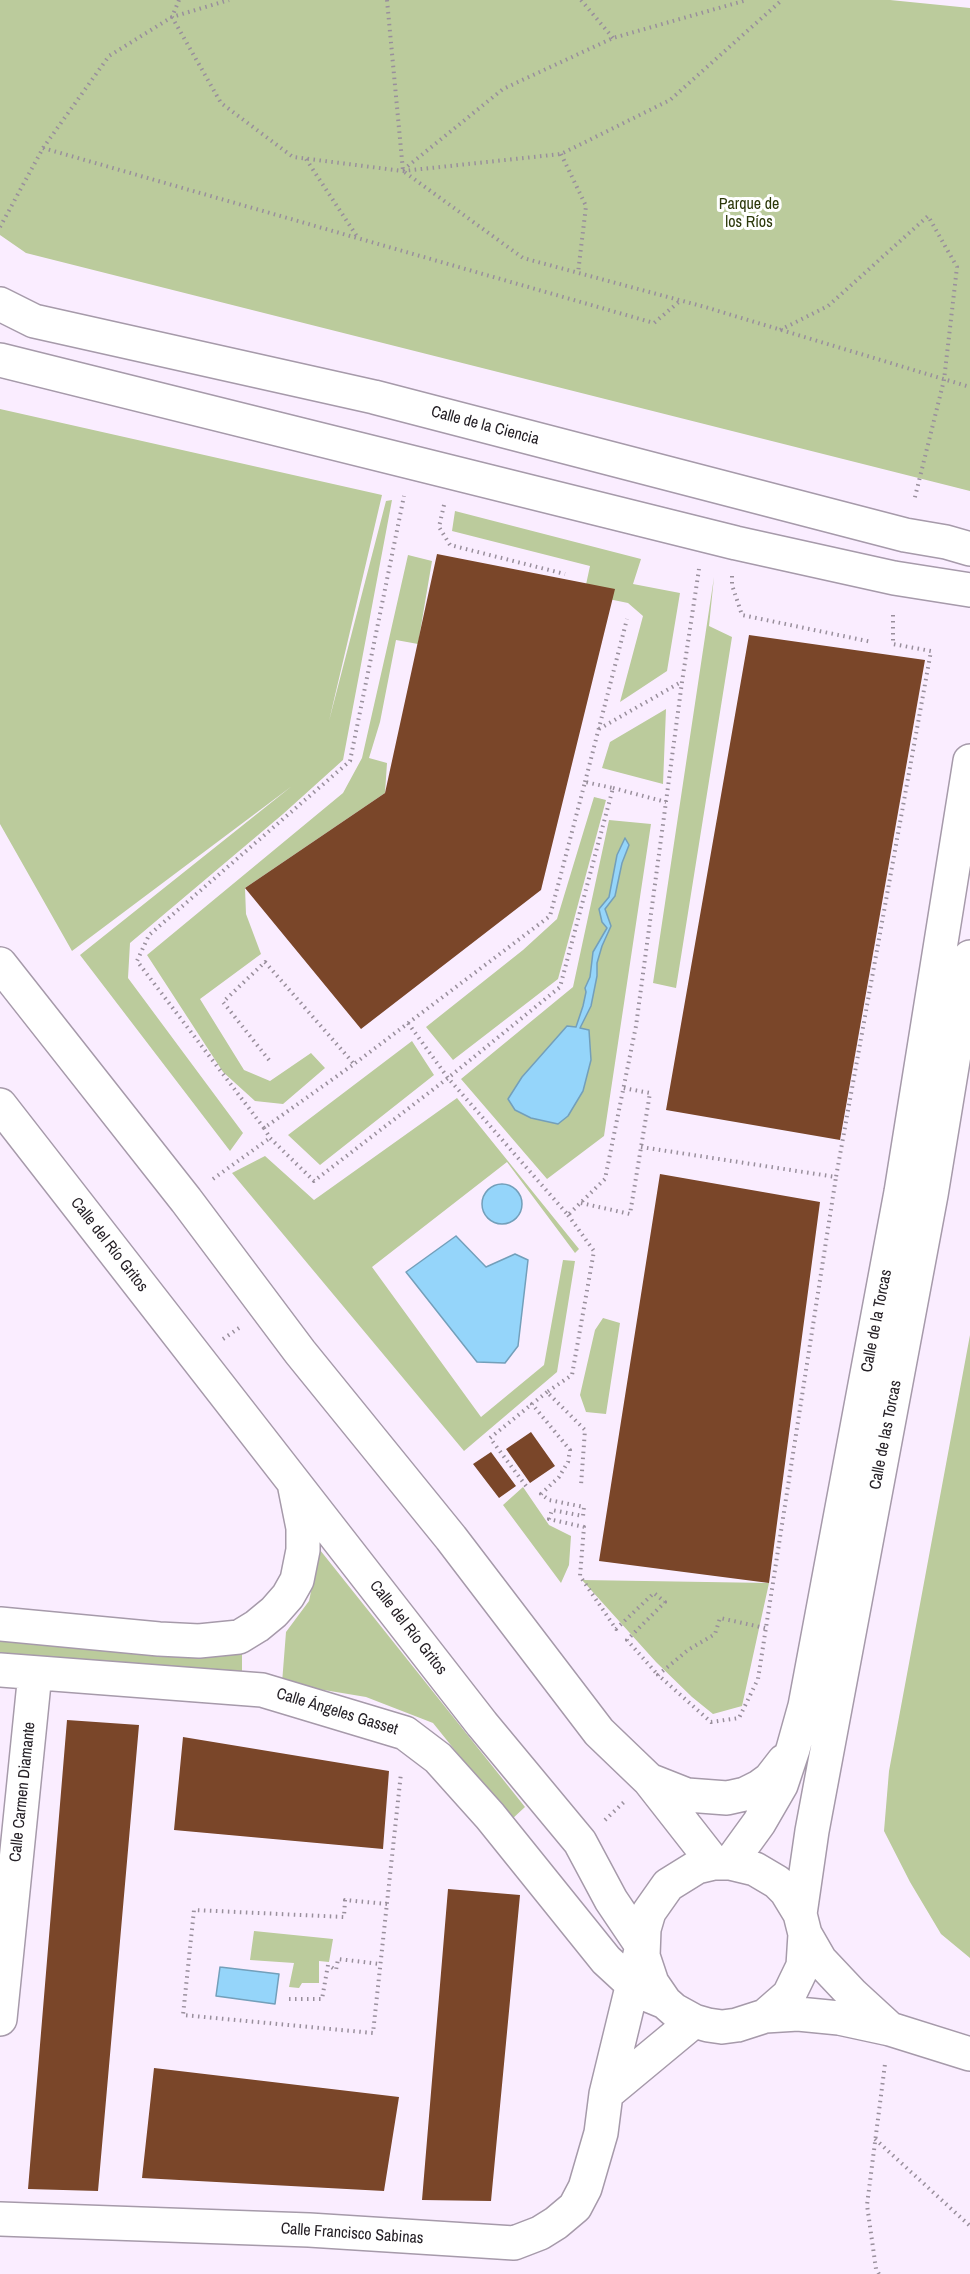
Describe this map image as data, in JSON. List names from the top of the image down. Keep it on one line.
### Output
{"streets":{"street":["Calle de la Ciencia","Calle del Río Gritos","Calle de la Torcas","Calle de las Torcas","Calle Ángeles Gasset","Calle Carmen Diamante","Calle Francisco Sabinas"]},"crossings":[["Calle del Río Gritos","Calle de la Torcas"],["Calle del Río Gritos","Calle de las Torcas"],["Calle del Río Gritos","Calle Ángeles Gasset"],["Calle de la Torcas","Calle de las Torcas"],["Calle de la Torcas","Calle Ángeles Gasset"],["Calle de las Torcas","Calle Ángeles Gasset"],["Calle Ángeles Gasset","Calle Carmen Diamante"]],"parks":["Parque de los Ríos"]}
